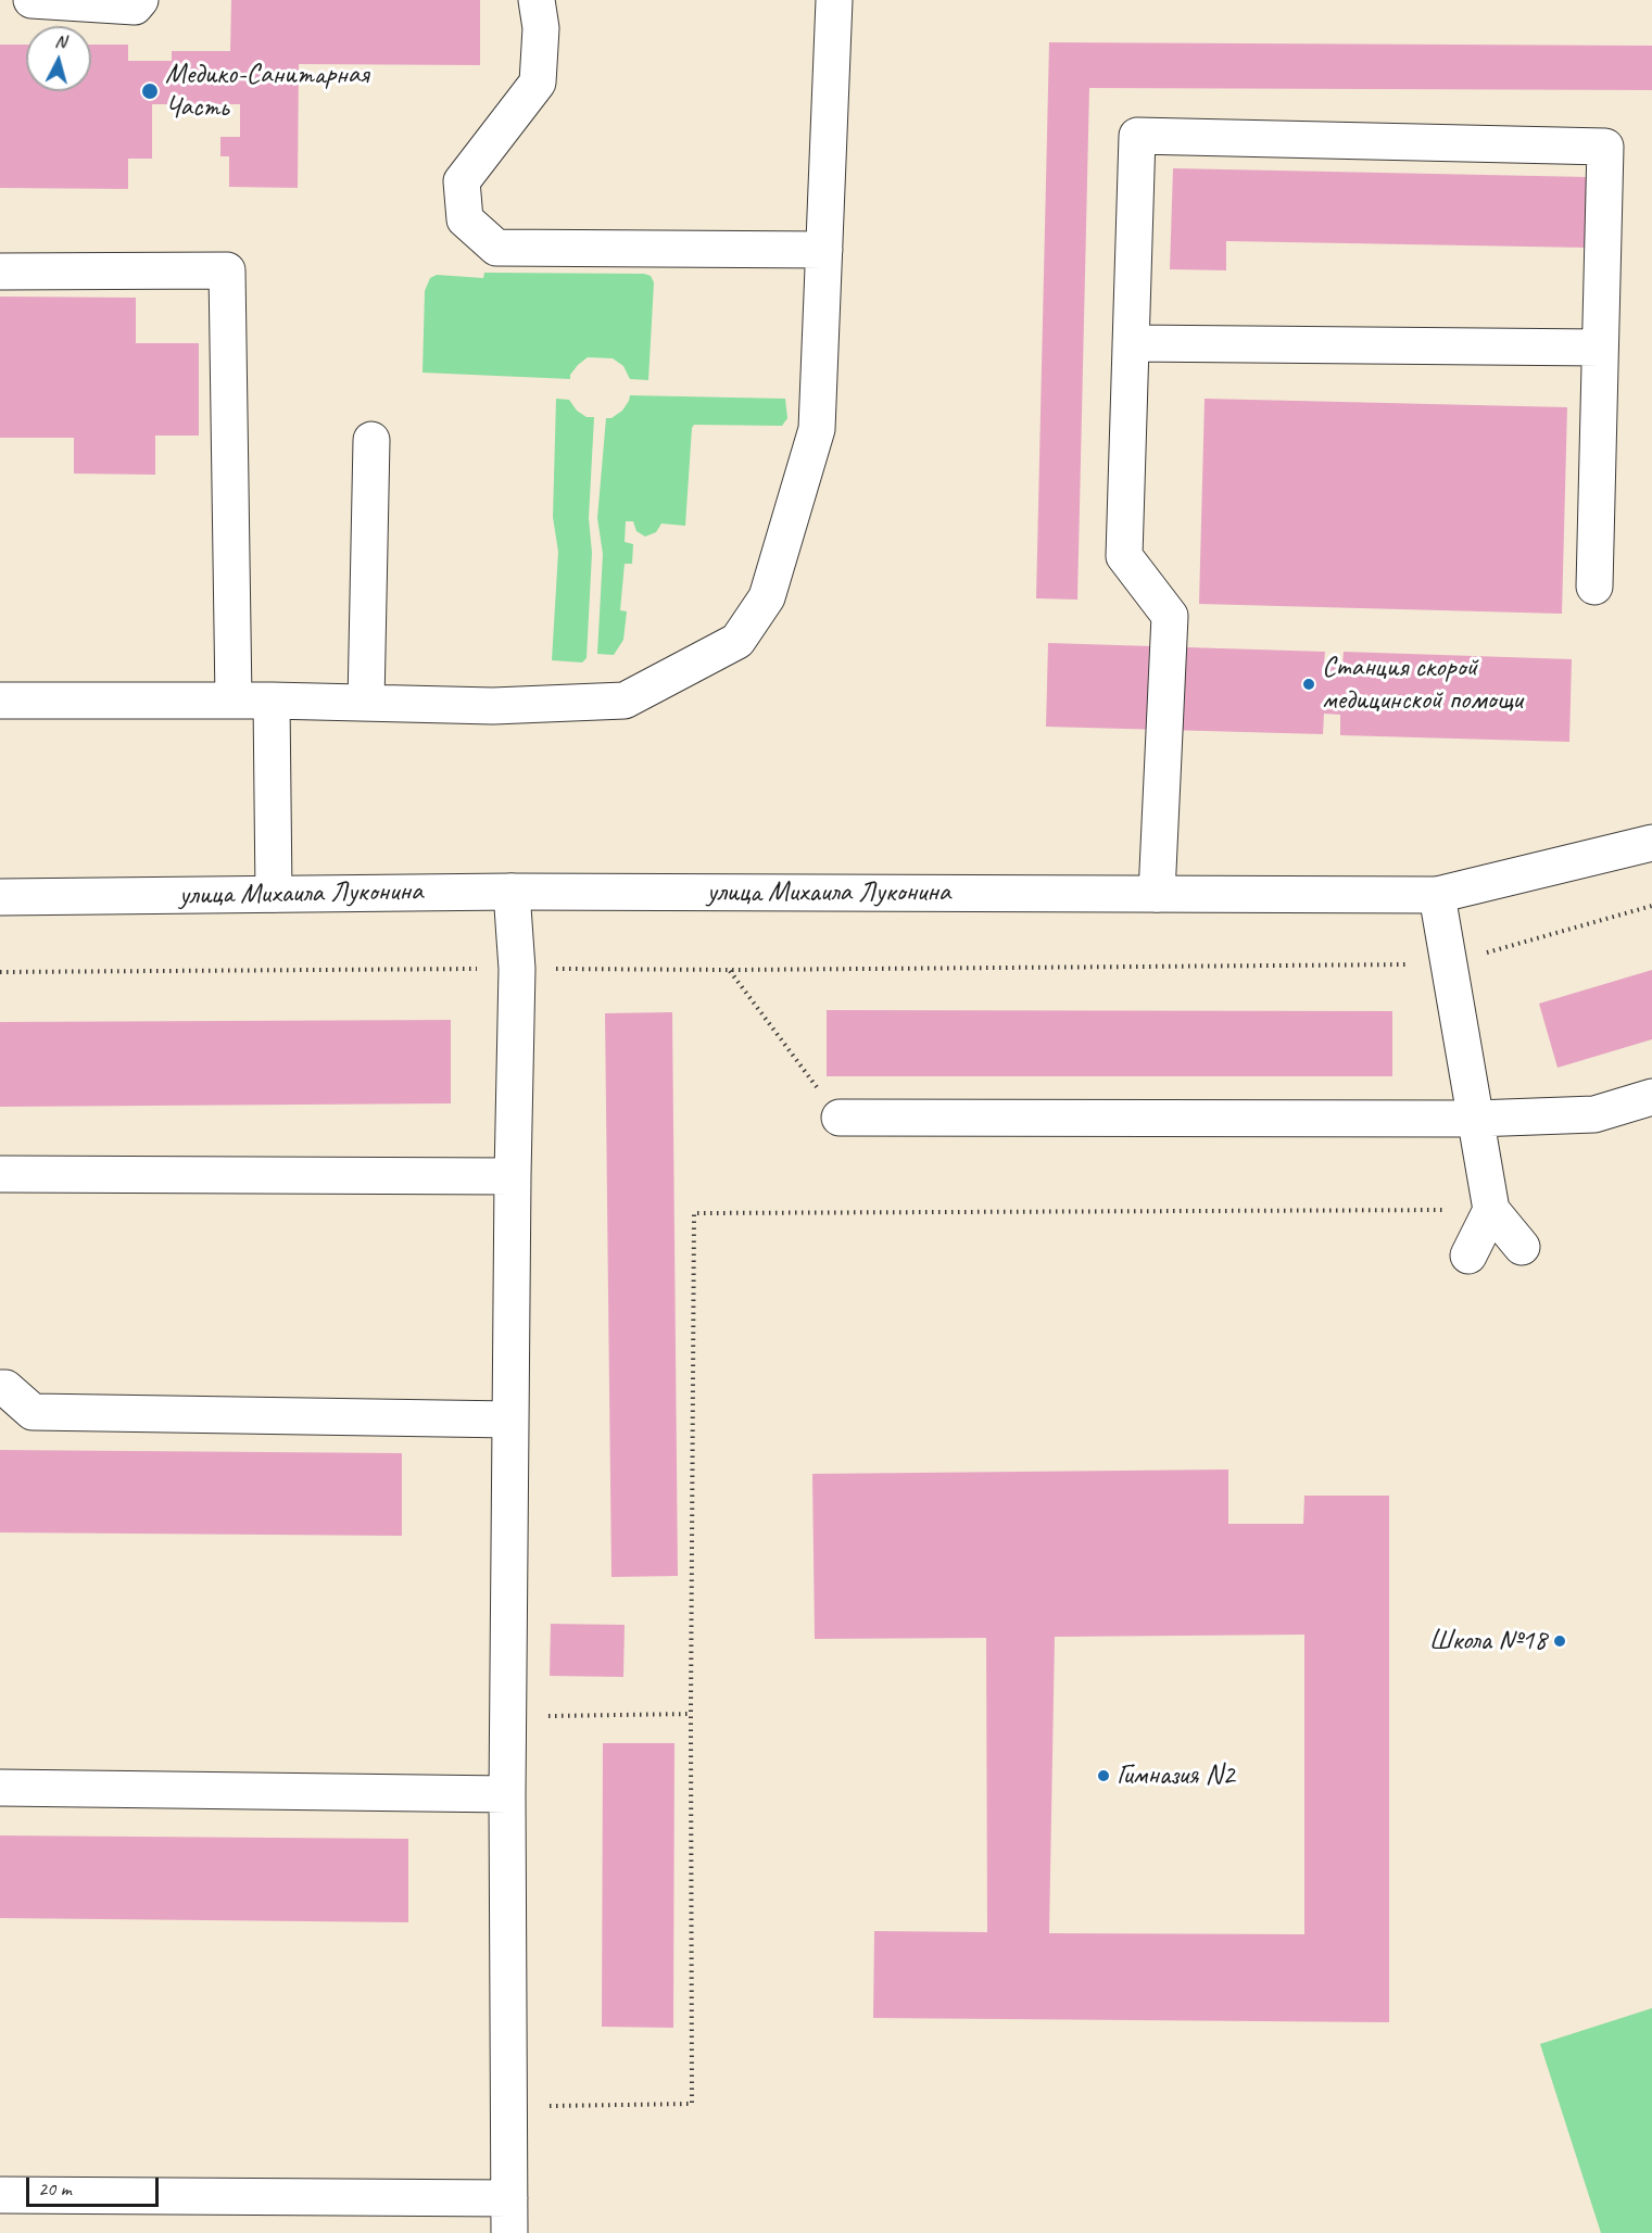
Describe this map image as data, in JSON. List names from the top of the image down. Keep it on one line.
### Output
{"streets":{"main road":["улица Михаила Луконина"]},"places":["Медико-Санитарная Часть","Станция скорой медицинской помощи","Школа №18","Гимназия N2"],"scale_bar":"20 m","north":"top"}
